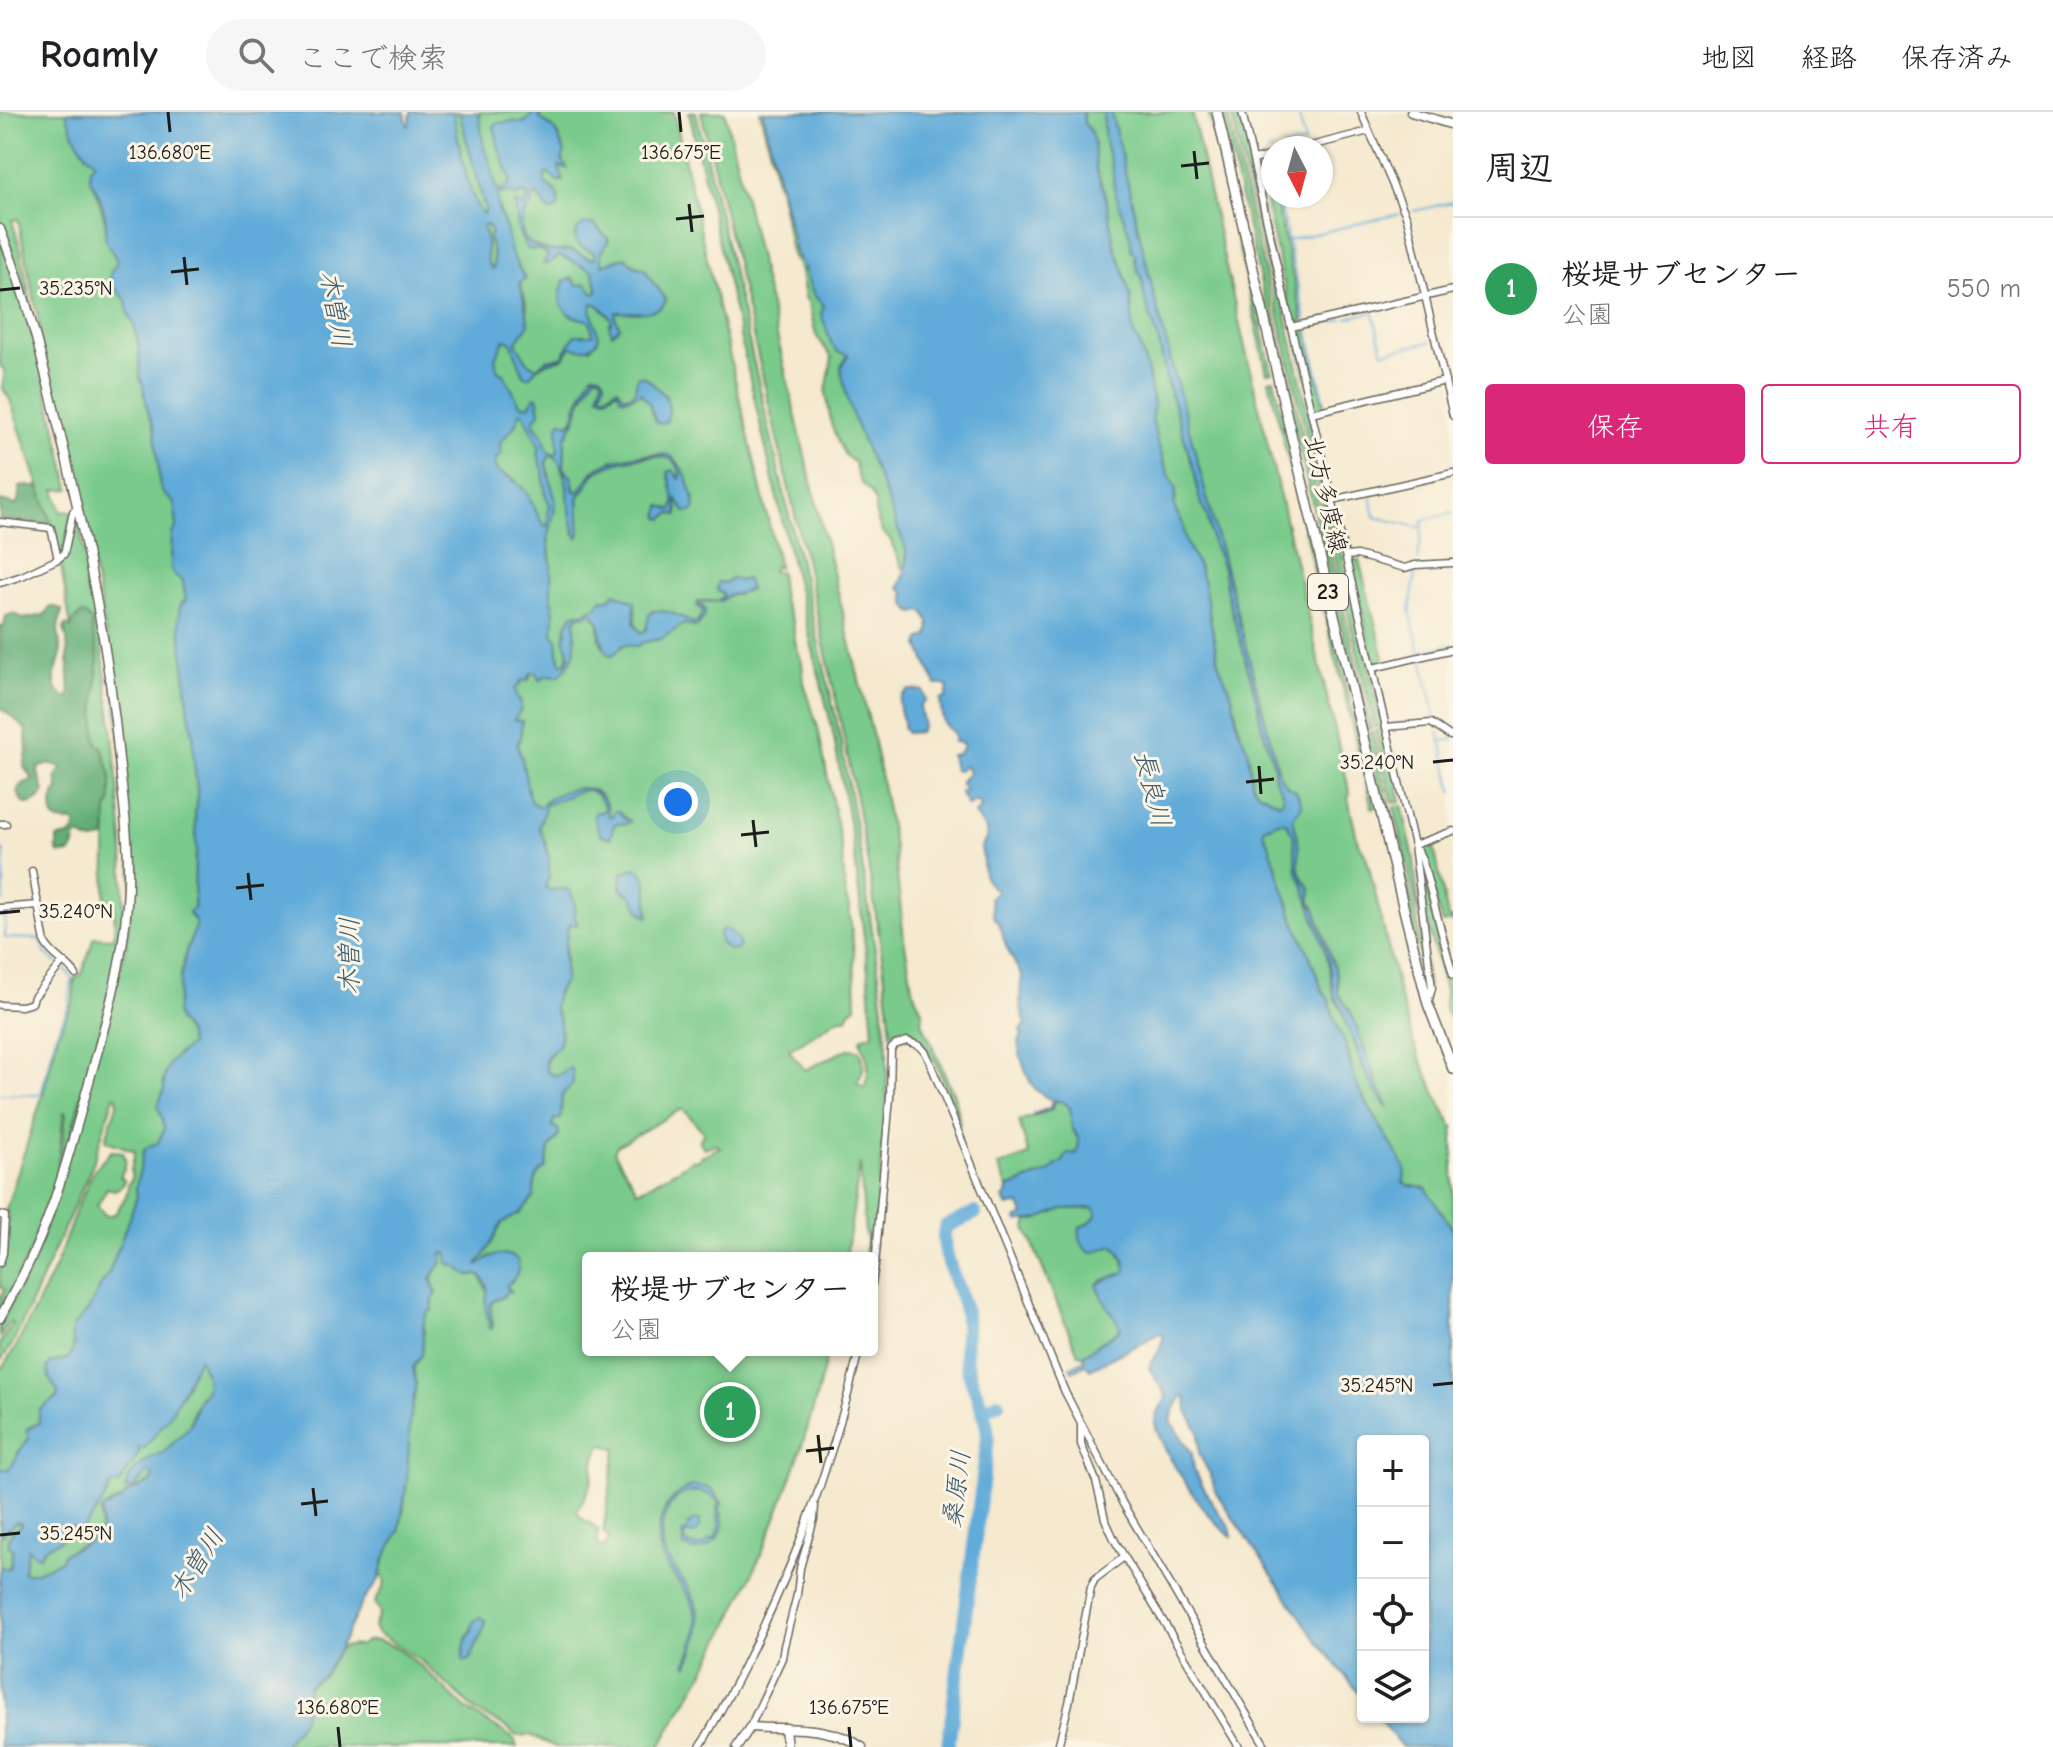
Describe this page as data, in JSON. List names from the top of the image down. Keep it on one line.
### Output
{"streets":{"main road":["北方多度線","23"]},"water":["木曽川","長良川","桑原川"],"north":"bottom","page":{"header":"Roamly","search":"ここで検索","nav":["地図","経路","保存済み"],"heading":"周辺","list":[{"mark":"1","name":"桜堤サブセンター","note":"公園","value":"550 m"}],"buttons":["保存","共有"],"popup":["桜堤サブセンター","公園"],"pins":"1","map_buttons":["+","−"]},"coordinates":["136.680°E","136.675°E","35.235°N","35.240°N","35.245°N"]}
